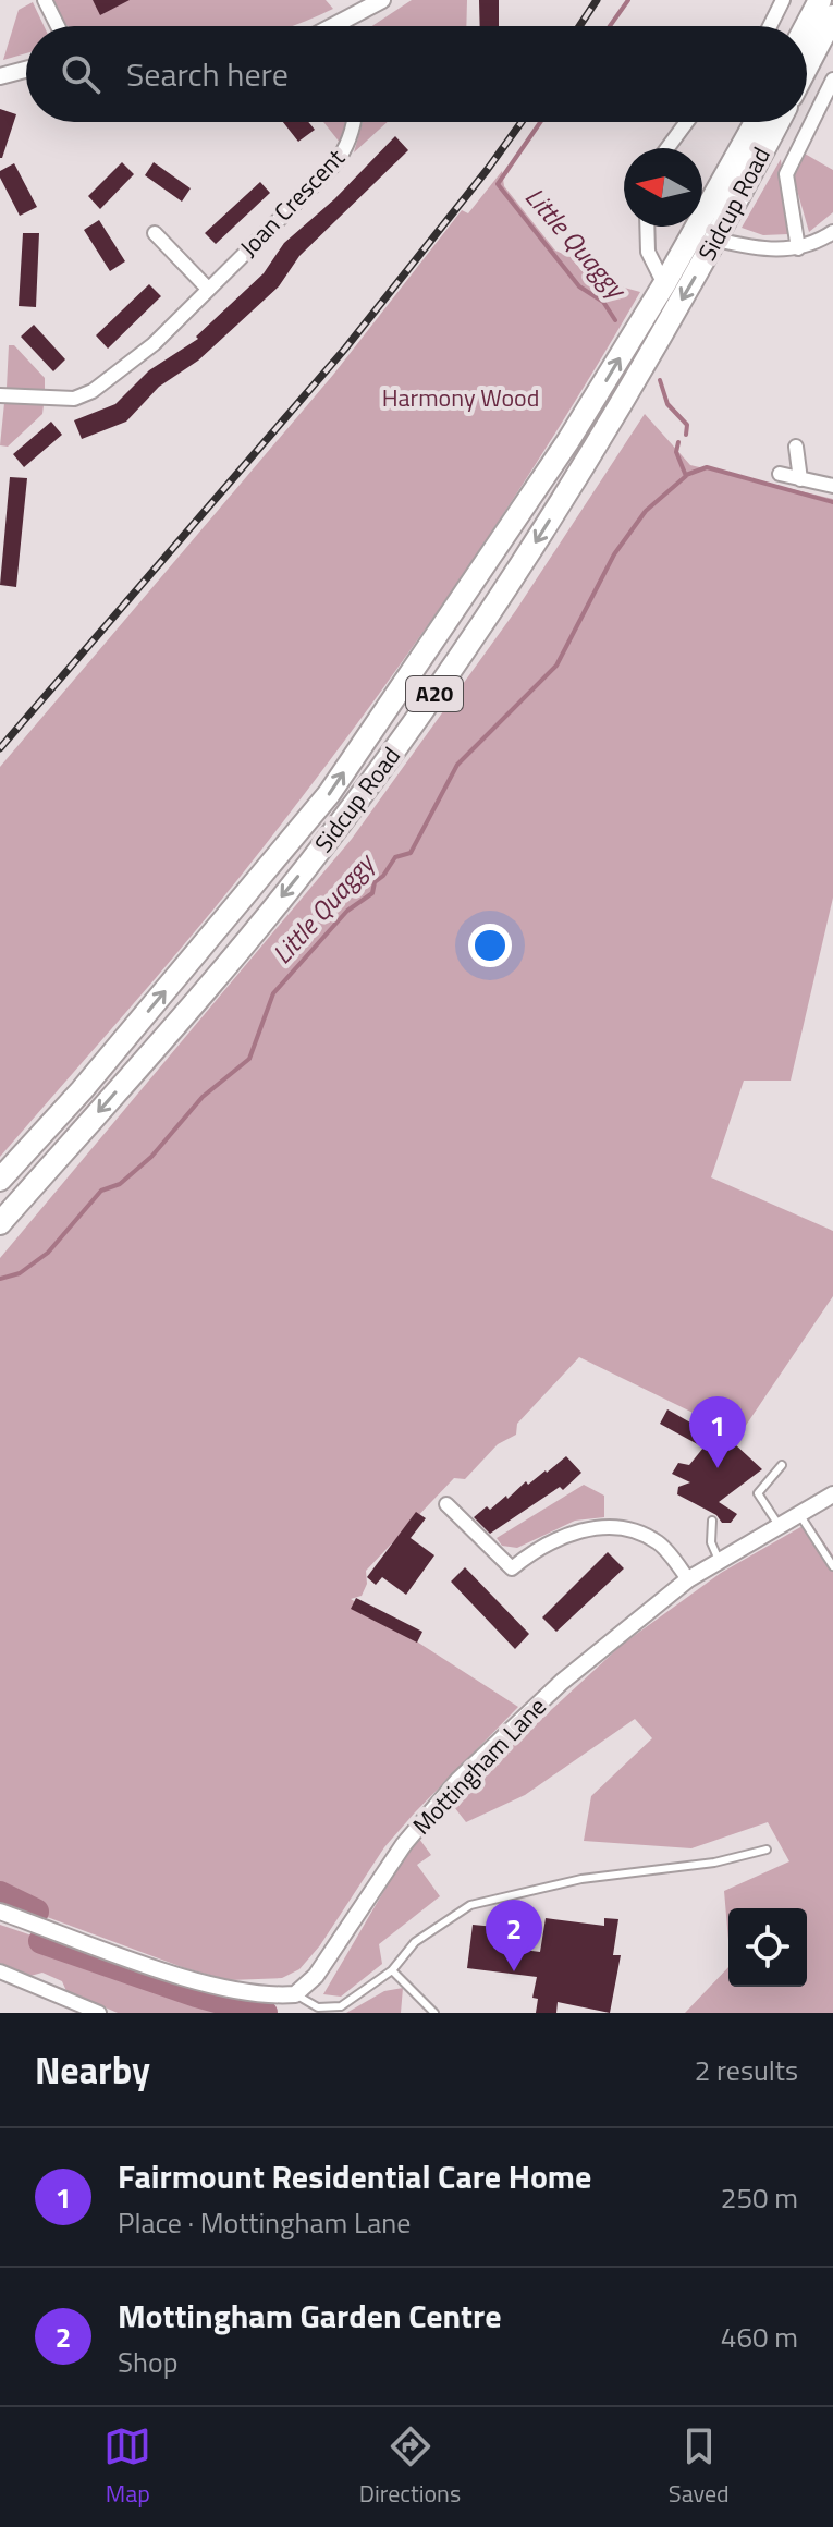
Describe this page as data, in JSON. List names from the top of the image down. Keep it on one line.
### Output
{"streets":{"highway":["Sidcup Road","A20"],"street":["Joan Crescent","Mottingham Lane"]},"water":["Little Quaggy"],"parks":["Harmony Wood"],"north":"left","page":{"search":"Search here","pins":["1","2"],"heading":["Nearby","2 results"],"list":[{"mark":"1","name":"Fairmount Residential Care Home","note":"Place · Mottingham Lane","value":"250 m"},{"mark":"2","name":"Mottingham Garden Centre","note":"Shop","value":"460 m"}],"nav":["Map","Directions","Saved"]}}
